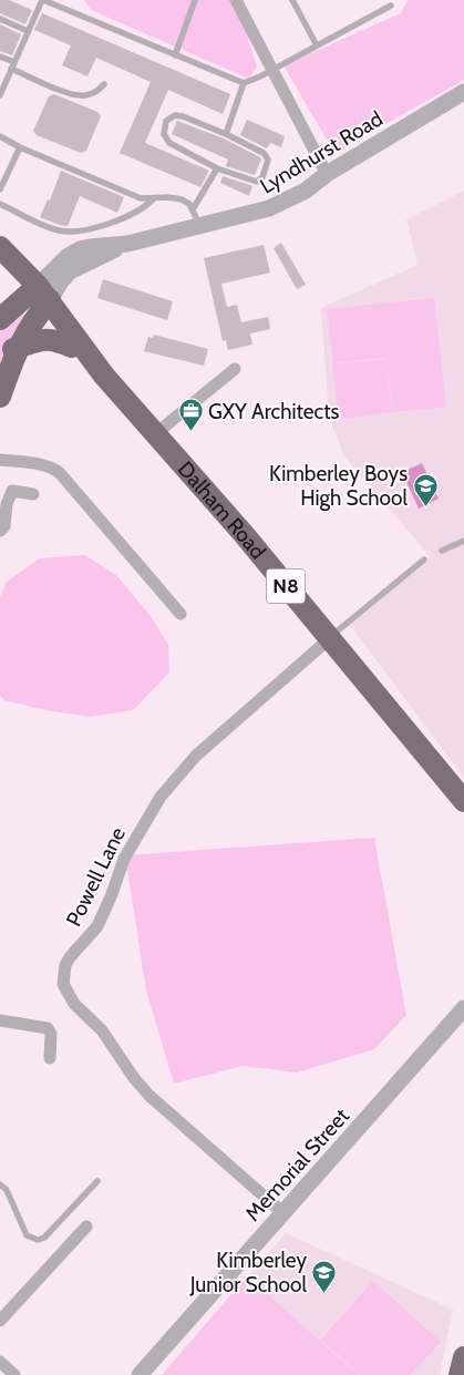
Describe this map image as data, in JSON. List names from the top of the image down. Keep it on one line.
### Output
{"streets":{"highway":["Dalham Road","N8"],"street":["Lyndhurst Road","Powell Lane","Memorial Street"]},"crossings":[["Lyndhurst Road","Dalham Road"],["Lyndhurst Road","N8"],["Dalham Road","N8"],["Dalham Road","Powell Lane"],["Powell Lane","Memorial Street"]],"places":{"office":["GXY Architects"],"school or university":["Kimberley Boys High School","Kimberley Junior School"]}}
